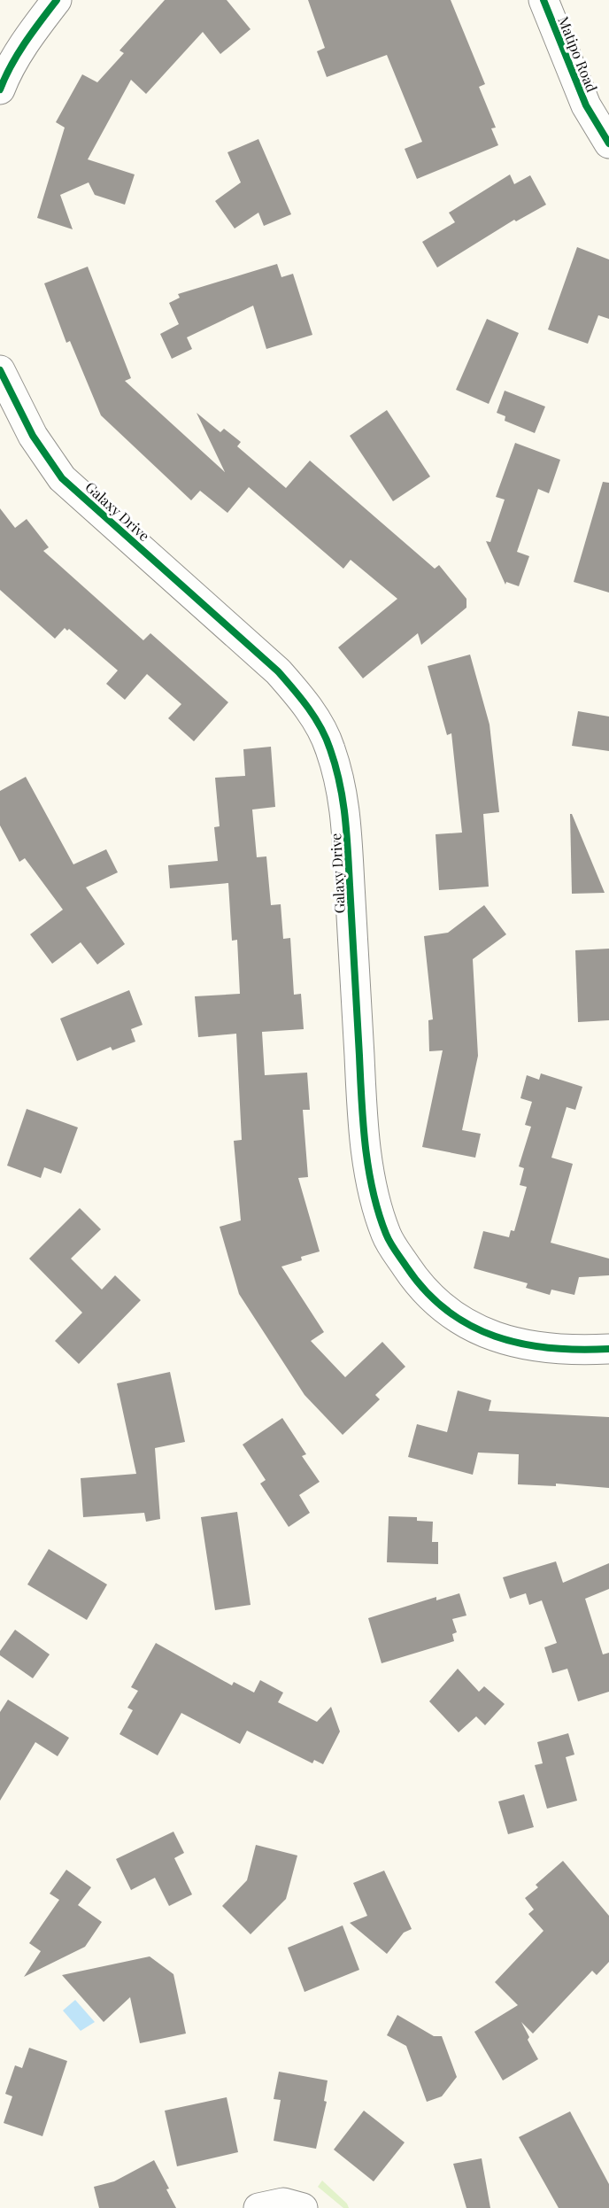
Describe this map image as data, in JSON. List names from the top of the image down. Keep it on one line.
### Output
{"streets":{"street":["Matipo Road","Galaxy Drive"]}}
